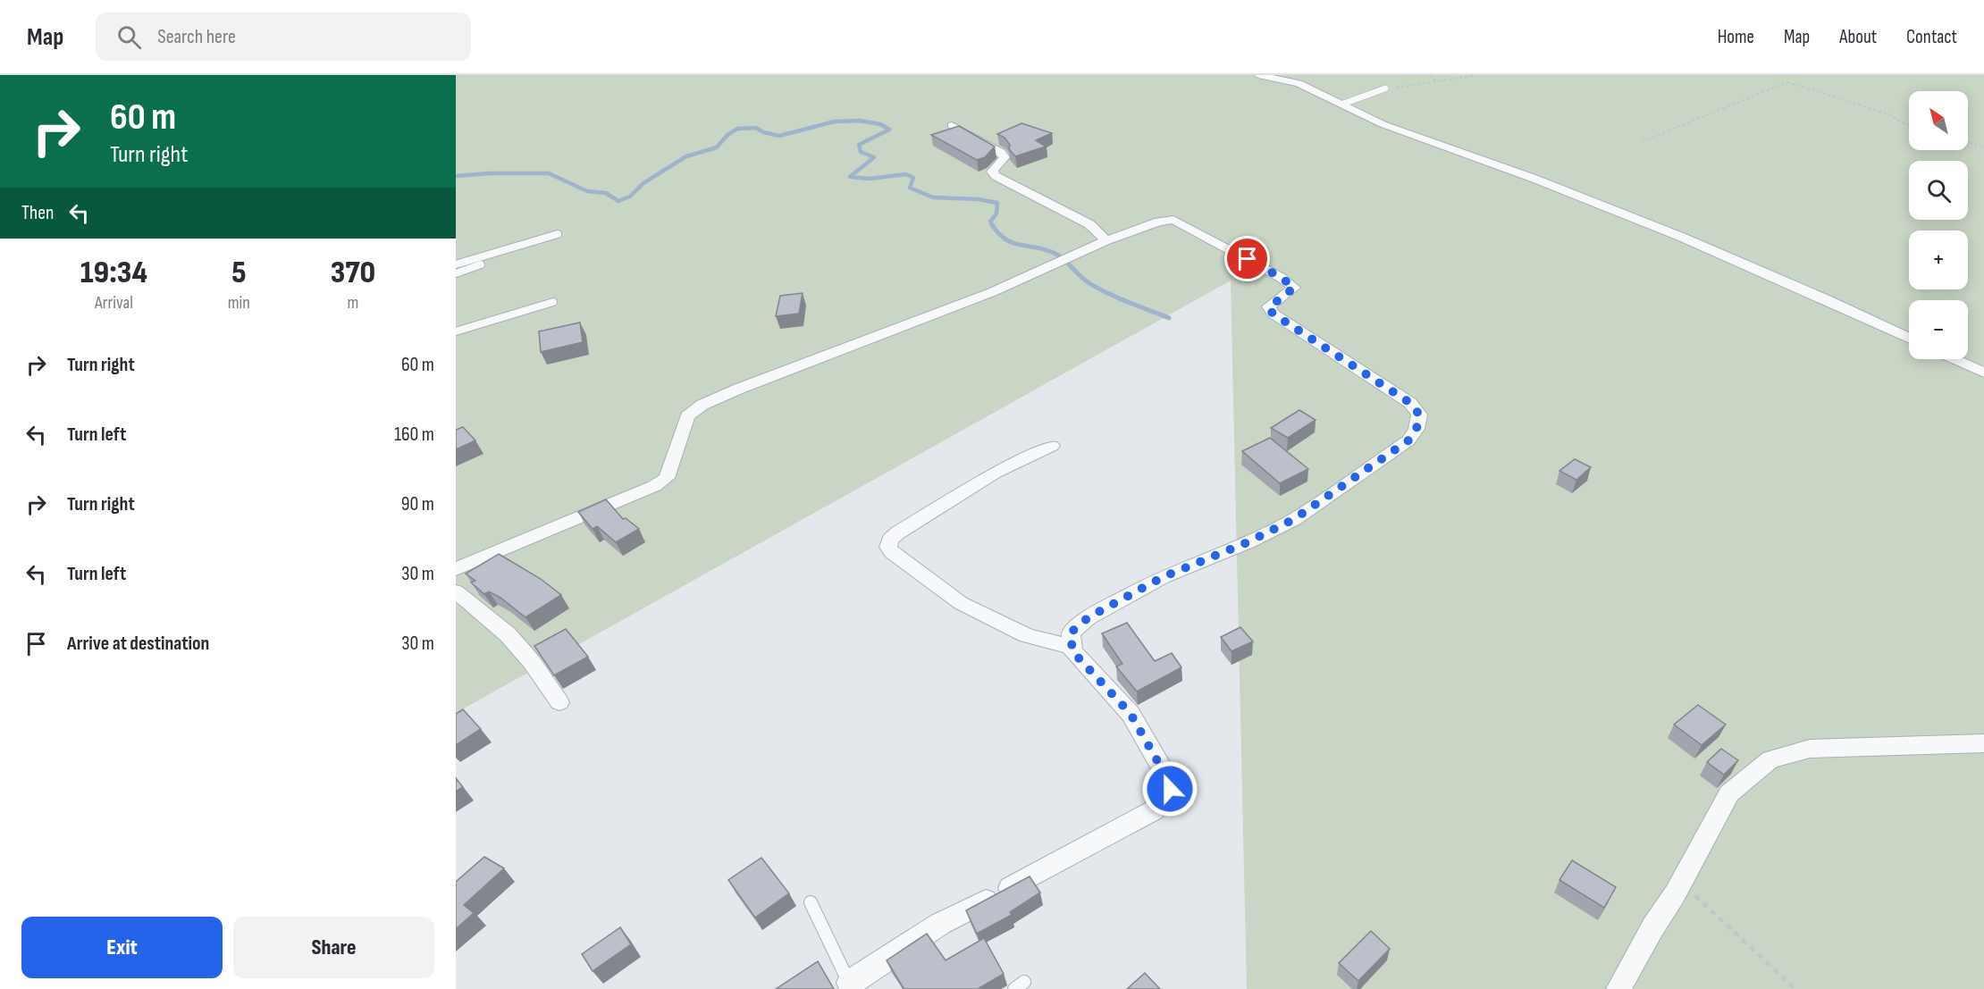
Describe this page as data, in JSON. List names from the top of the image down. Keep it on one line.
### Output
{"north":"top left","page":{"header":"Map","search":"Search here","nav":["Home","Map","About","Contact"],"turn":["60 m","Turn right"],"map_buttons":["+","−"],"then":"Then","eta":["19:34","Arrival","5","min","370","m"],"list":[{"name":"Turn right","value":"60 m"},{"name":"Turn left","value":"160 m"},{"name":"Turn right","value":"90 m"},{"name":"Turn left","value":"30 m"},{"name":"Arrive at destination","value":"30 m"}],"buttons":["Exit","Share"]}}
